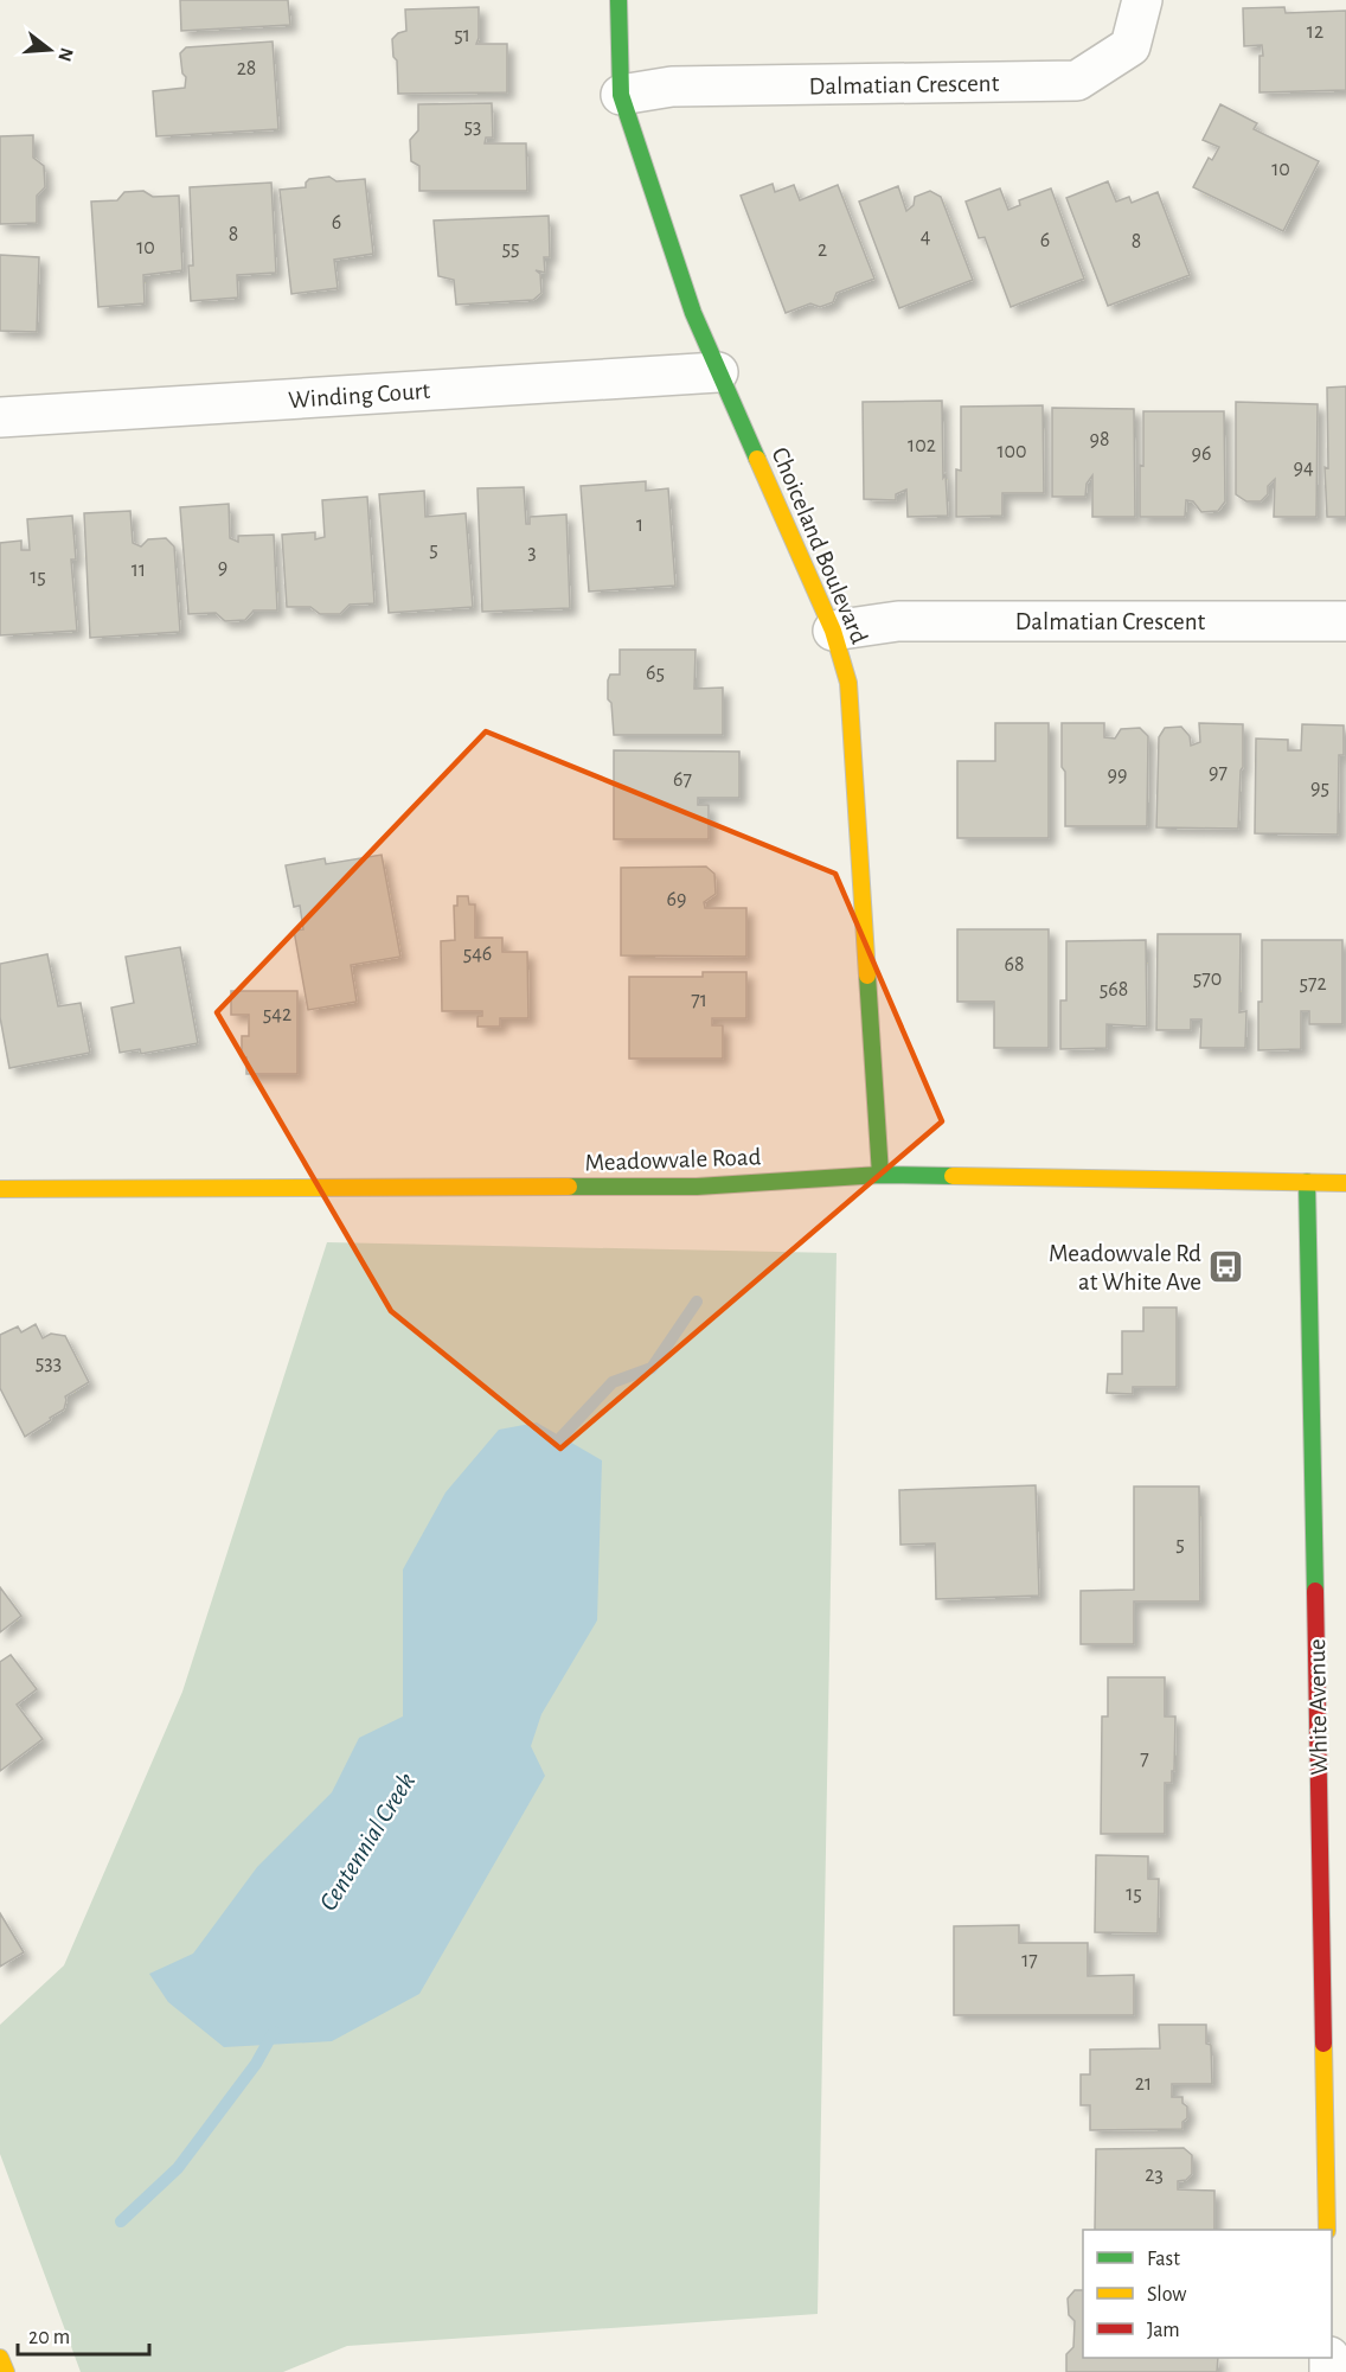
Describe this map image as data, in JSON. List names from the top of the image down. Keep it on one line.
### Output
{"streets":{"street":["Dalmatian Crescent","Winding Court","Choiceland Boulevard","Meadowvale Road","White Avenue"]},"crossings":[["Dalmatian Crescent","Choiceland Boulevard"],["Winding Court","Choiceland Boulevard"],["Choiceland Boulevard","Meadowvale Road"],["Meadowvale Road","White Avenue"]],"water":["Centennial Creek"],"places":{"bus stop":["Meadowvale Rd at White Ave"]},"house_numbers":["12","51","28","53","10","6","8","4","6","8","10","55","2","98","102","100","96","94","1","5","3","9","11","15","65","97","99","67","95","69","546","68","570","572","568","71","542","533","5","7","15","17","21","23"],"legend":["Fast","Slow","Jam"],"scale_bar":"20 m","north":"right"}
